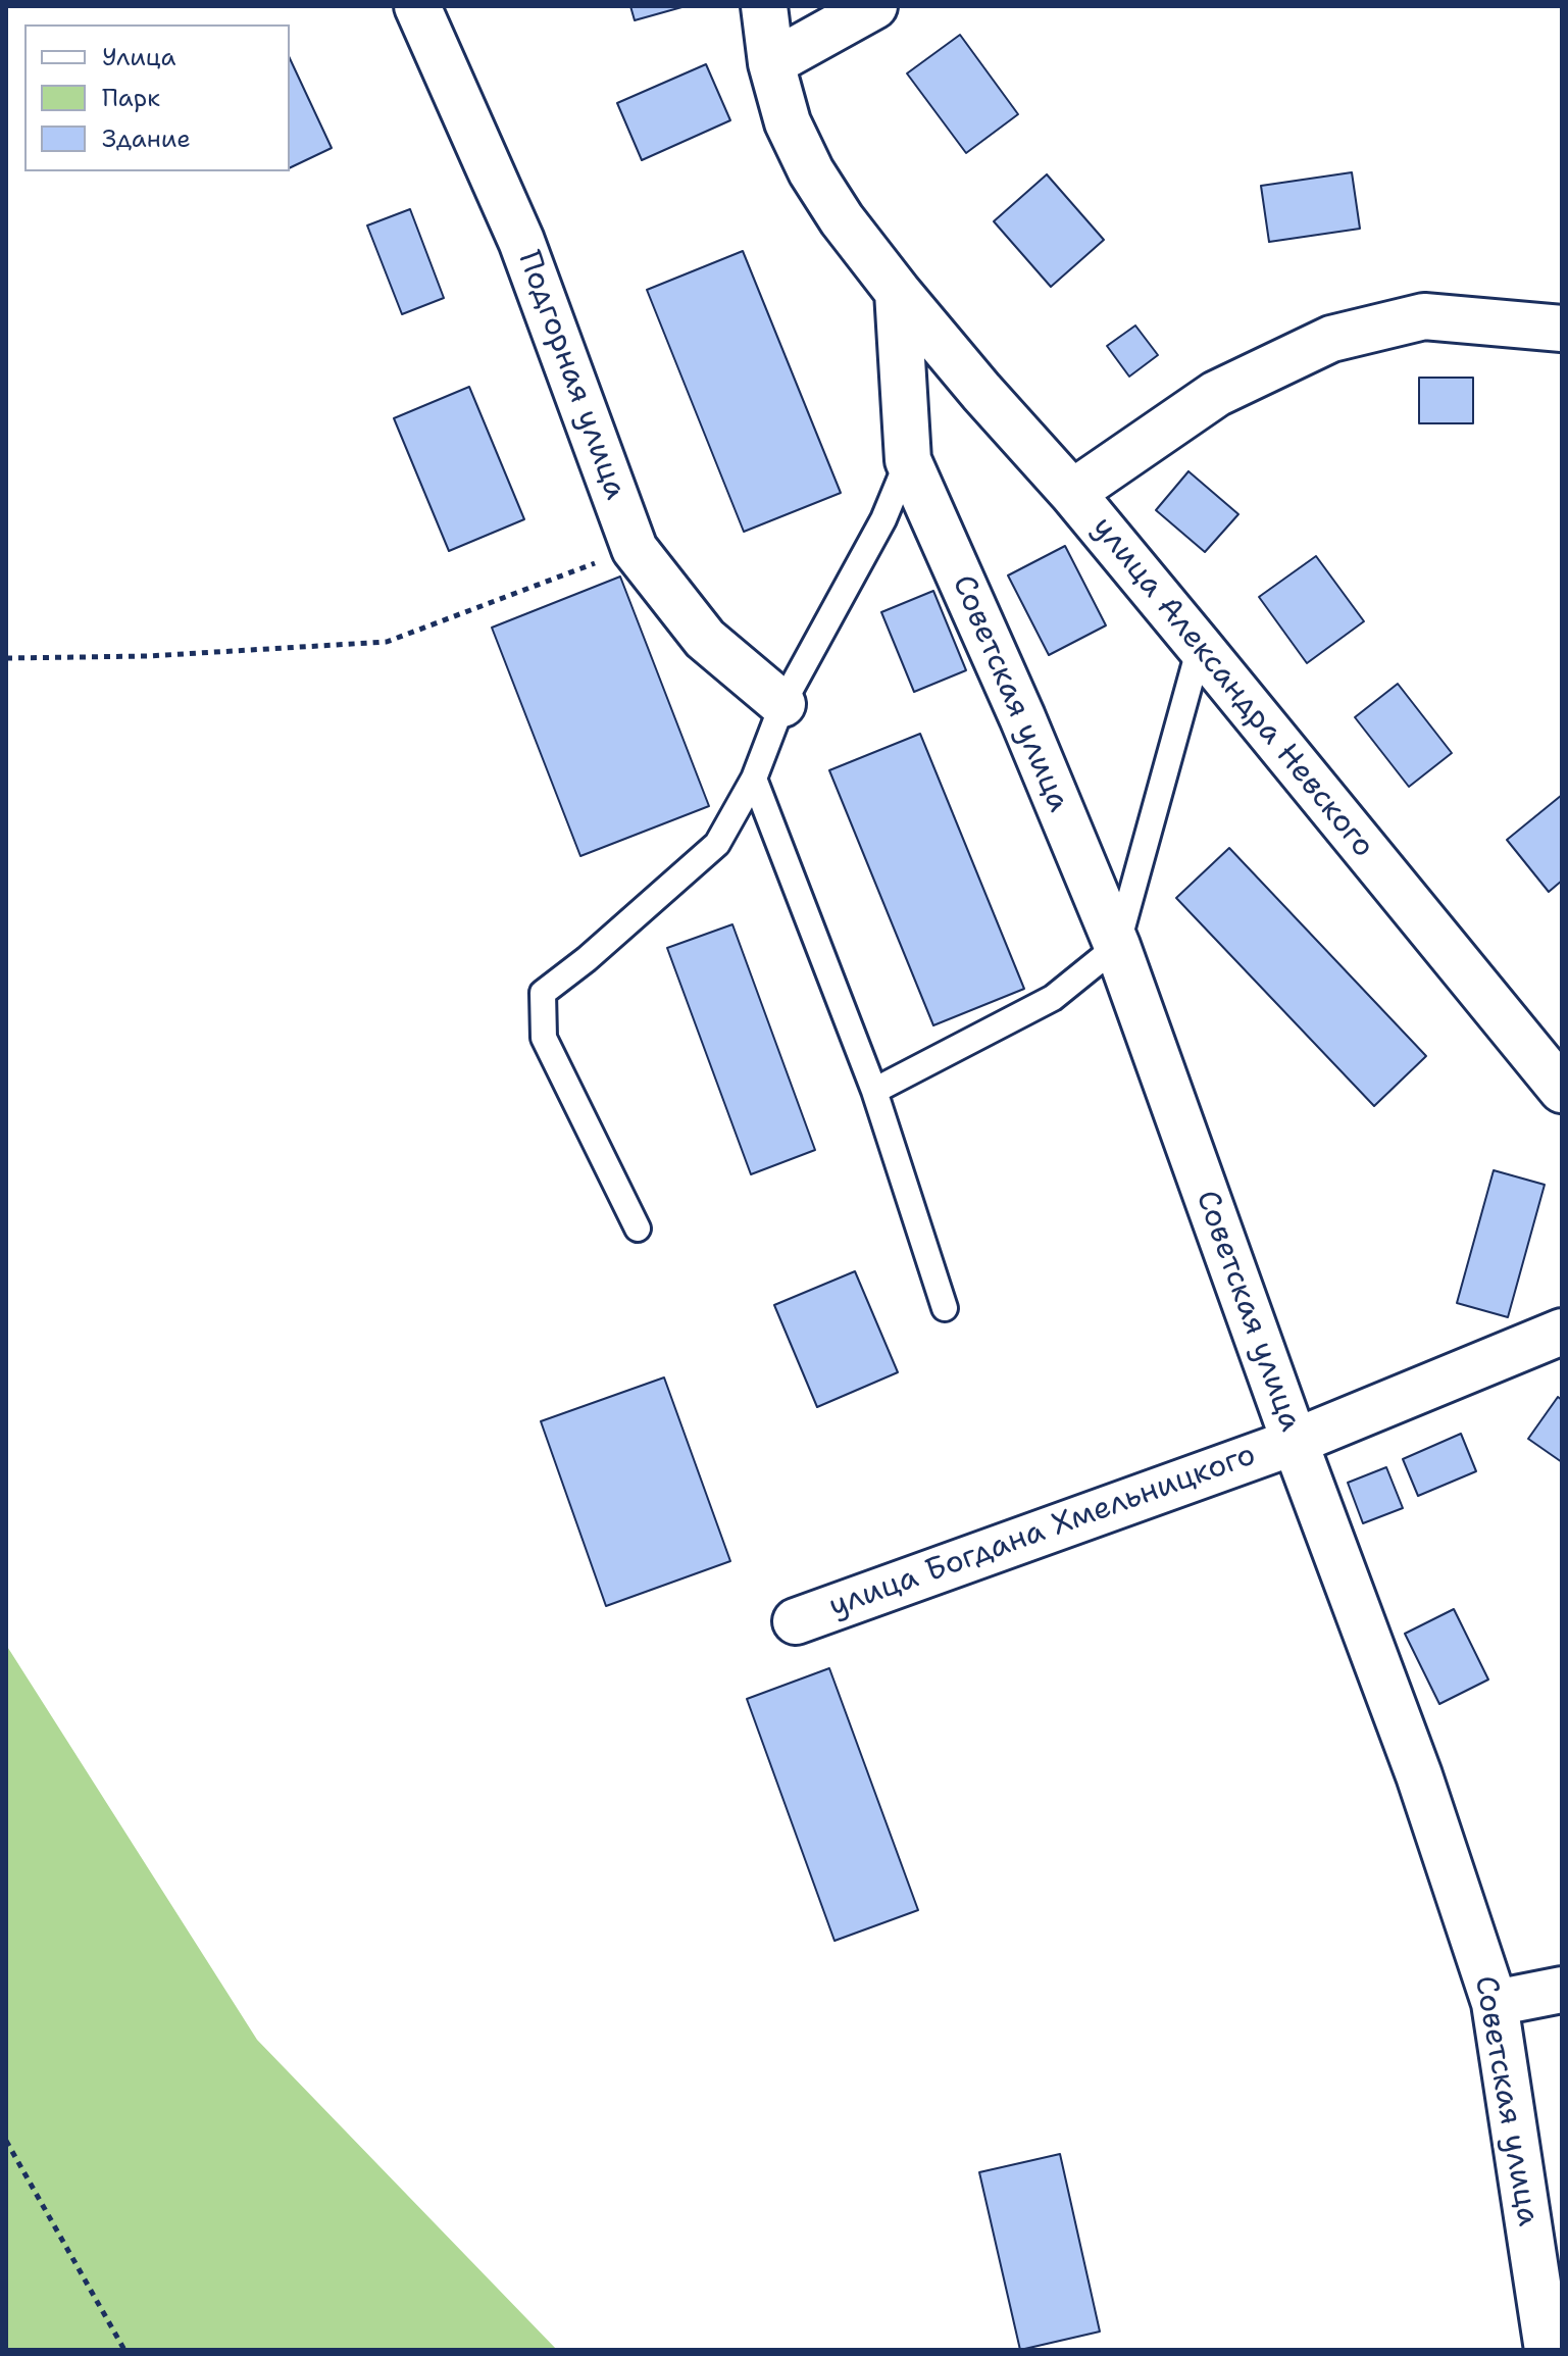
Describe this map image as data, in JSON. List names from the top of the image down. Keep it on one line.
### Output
{"streets":{"street":["Подгорная улица","улица Александра Невского","Советская улица","улица Богдана Хмельницкого"]},"crossings":[["улица Александра Невского","Советская улица"],["Советская улица","улица Богдана Хмельницкого"]],"legend":["Улица","Парк","Здание"]}
